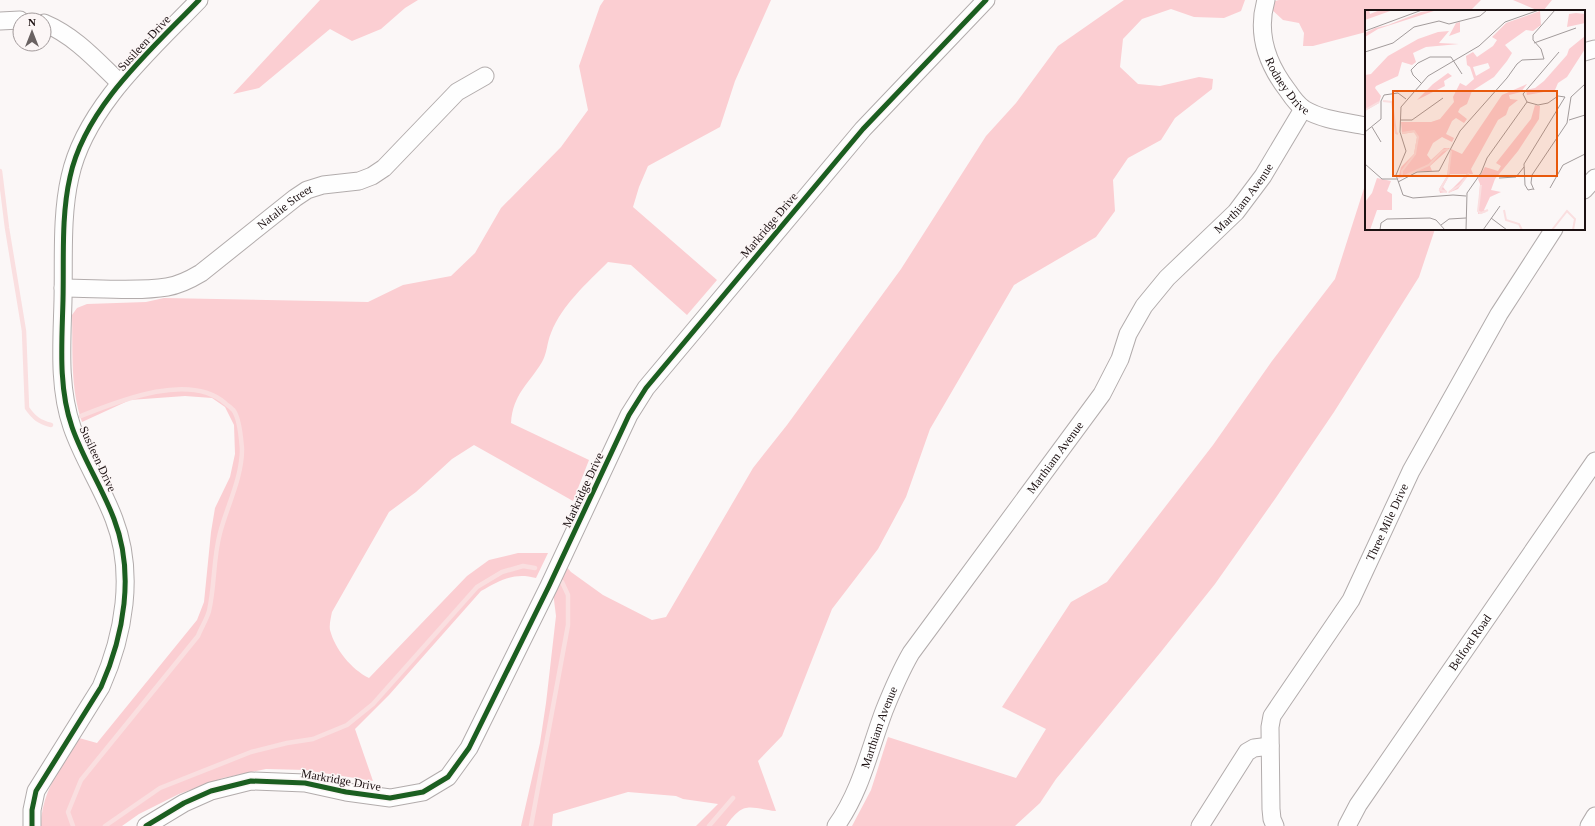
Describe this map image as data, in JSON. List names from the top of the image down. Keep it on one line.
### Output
{"streets":{"street":["Susileen Drive","Rodney Drive","Marthiam Avenue","Natalie Street","Markridge Drive","Three Mile Drive","Belford Road"]},"crossings":[["Susileen Drive","Natalie Street"],["Rodney Drive","Marthiam Avenue"]],"north":"top"}
